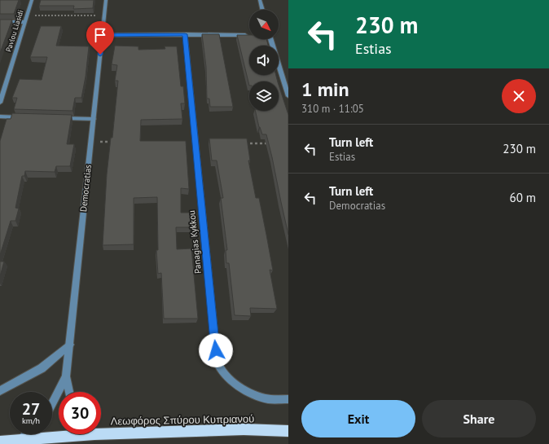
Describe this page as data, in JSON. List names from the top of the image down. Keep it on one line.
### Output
{"streets":{"main road":["Λεωφόρος Σπύρου Κυπριανού"],"street":["Pavlou Liasidi","Democratias","Panagias Kykkou"]},"north":"bottom right","page":{"turn":["230 m","Estias"],"heading":["1 min","310 m · 11:05"],"list":[{"name":"Turn left","note":"Estias","value":"230 m"},{"name":"Turn left","note":"Democratias","value":"60 m"}],"speed":"27 km/h","limit":"30","buttons":["Exit","Share"]}}
